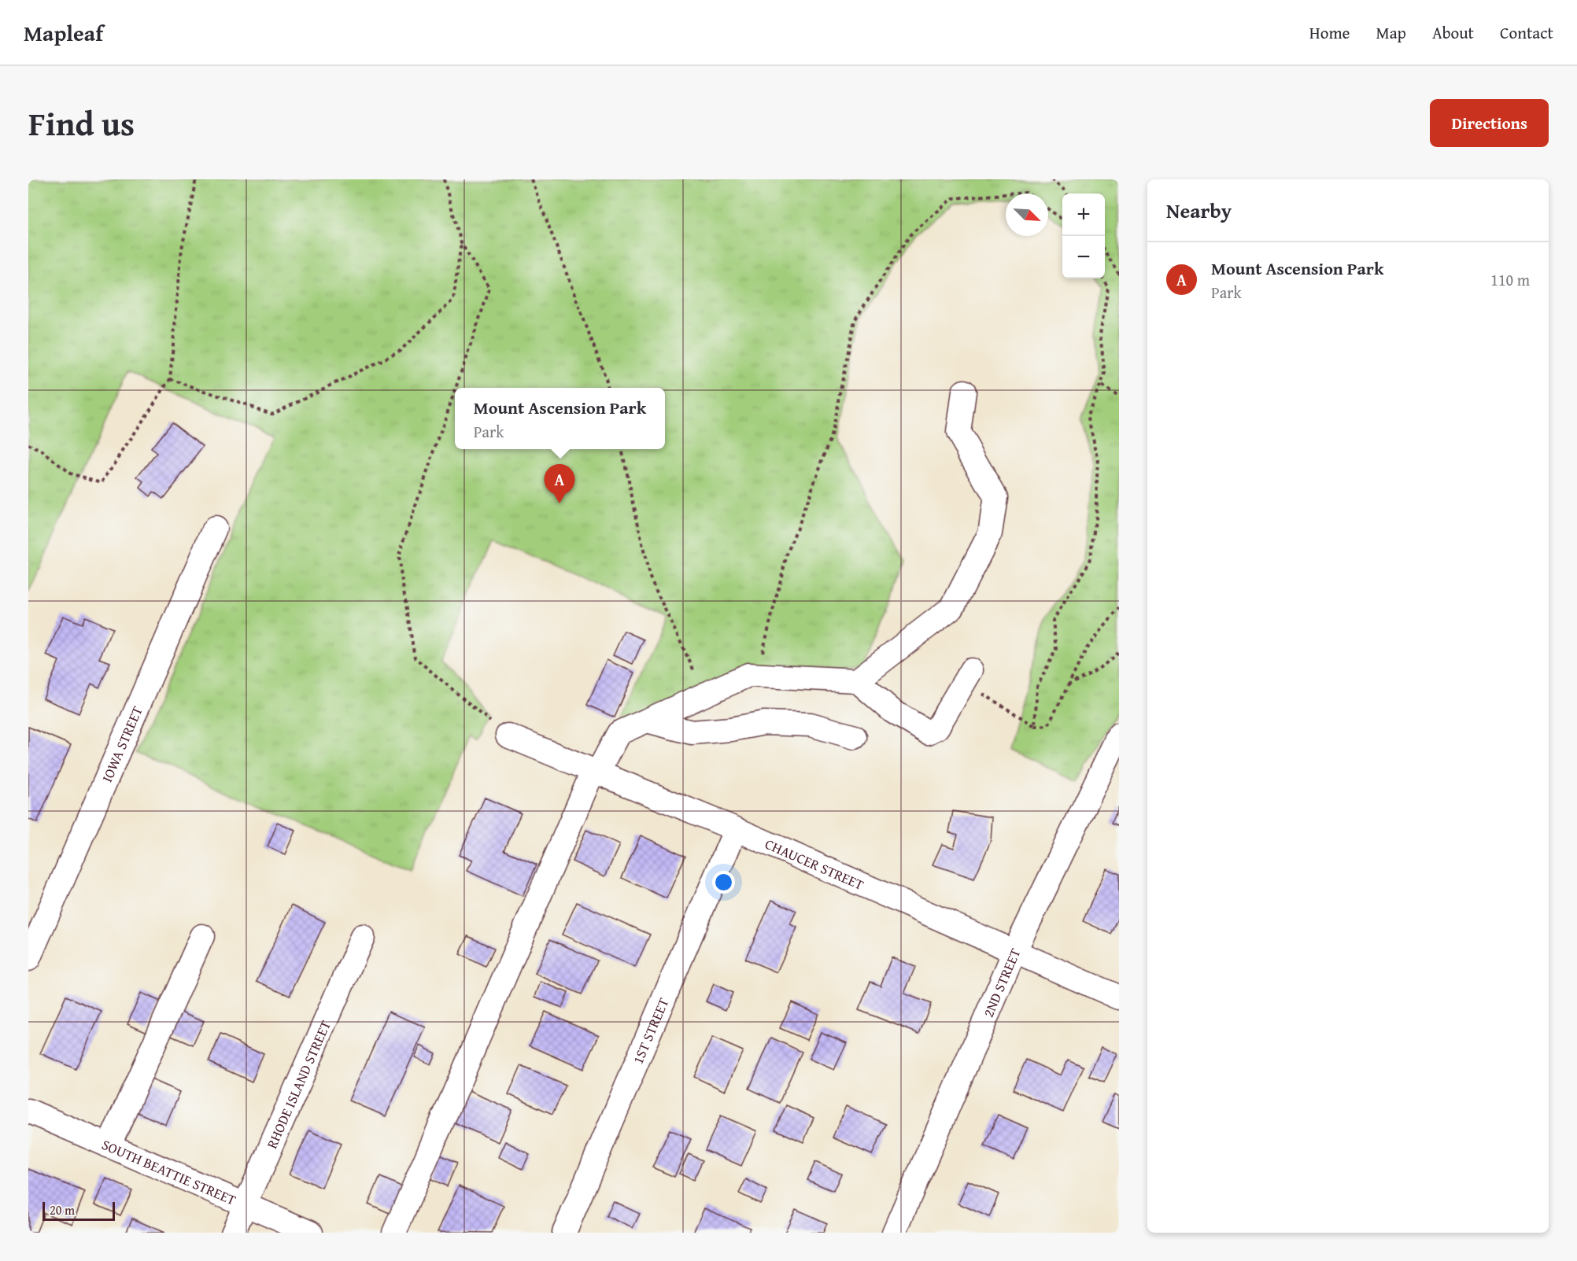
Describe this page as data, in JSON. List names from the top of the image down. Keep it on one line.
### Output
{"streets":{"street":["IOWA STREET","CHAUCER STREET","2ND STREET","1ST STREET","RHODE ISLAND STREET","SOUTH BEATTIE STREET"]},"crossings":[["CHAUCER STREET","2ND STREET"],["CHAUCER STREET","1ST STREET"],["RHODE ISLAND STREET","SOUTH BEATTIE STREET"]],"scale_bar":"20 m","north":"bottom right","page":{"header":"Mapleaf","nav":["Home","Map","About","Contact"],"title":"Find us","buttons":"Directions","heading":"Nearby","map_buttons":["+","−"],"list":[{"mark":"A","name":"Mount Ascension Park","note":"Park","value":"110 m"}],"popup":["Mount Ascension Park","Park"],"pins":"A","scale":"20 m"}}
